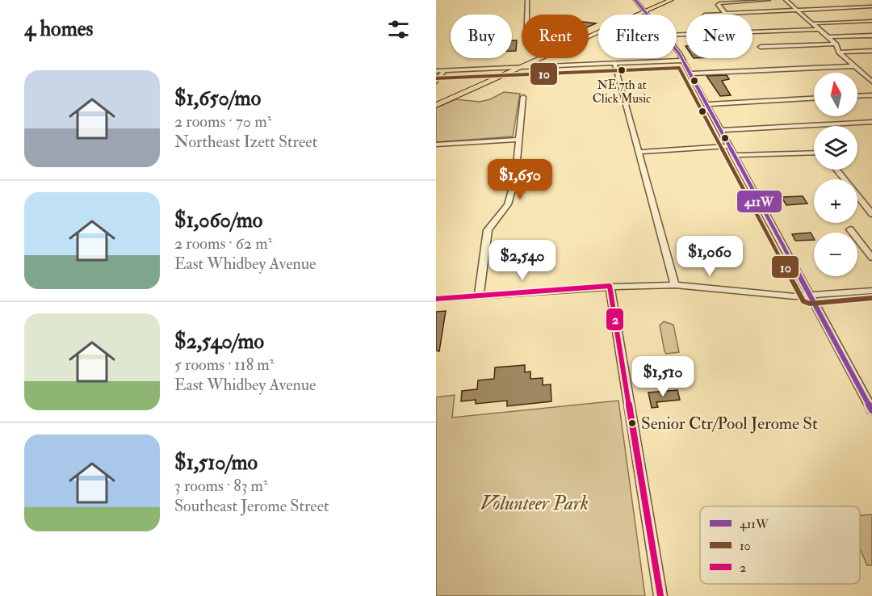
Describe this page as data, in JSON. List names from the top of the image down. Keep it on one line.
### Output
{"parks":["Volunteer Park"],"places":["NE 7th at Click Music","Senior Ctr/Pool Jerome St"],"lines":["transit line 411W","transit line 10","transit line 2"],"legend":["411W","10","2"],"north":"top","page":{"heading":"4 homes","chip":["Buy","Rent","Filters","New"],"list":[{"name":"$1,650/mo","note":"2 rooms · 70 m² · Northeast Izett Street"},{"name":"$1,060/mo","note":"2 rooms · 62 m² · East Whidbey Avenue"},{"name":"$2,540/mo","note":"5 rooms · 118 m² · East Whidbey Avenue"},{"name":"$1,510/mo","note":"3 rooms · 83 m² · Southeast Jerome Street"}],"map_buttons":["+","−"],"price":["$1,650","$1,060","$2,540","$1,510"]}}
